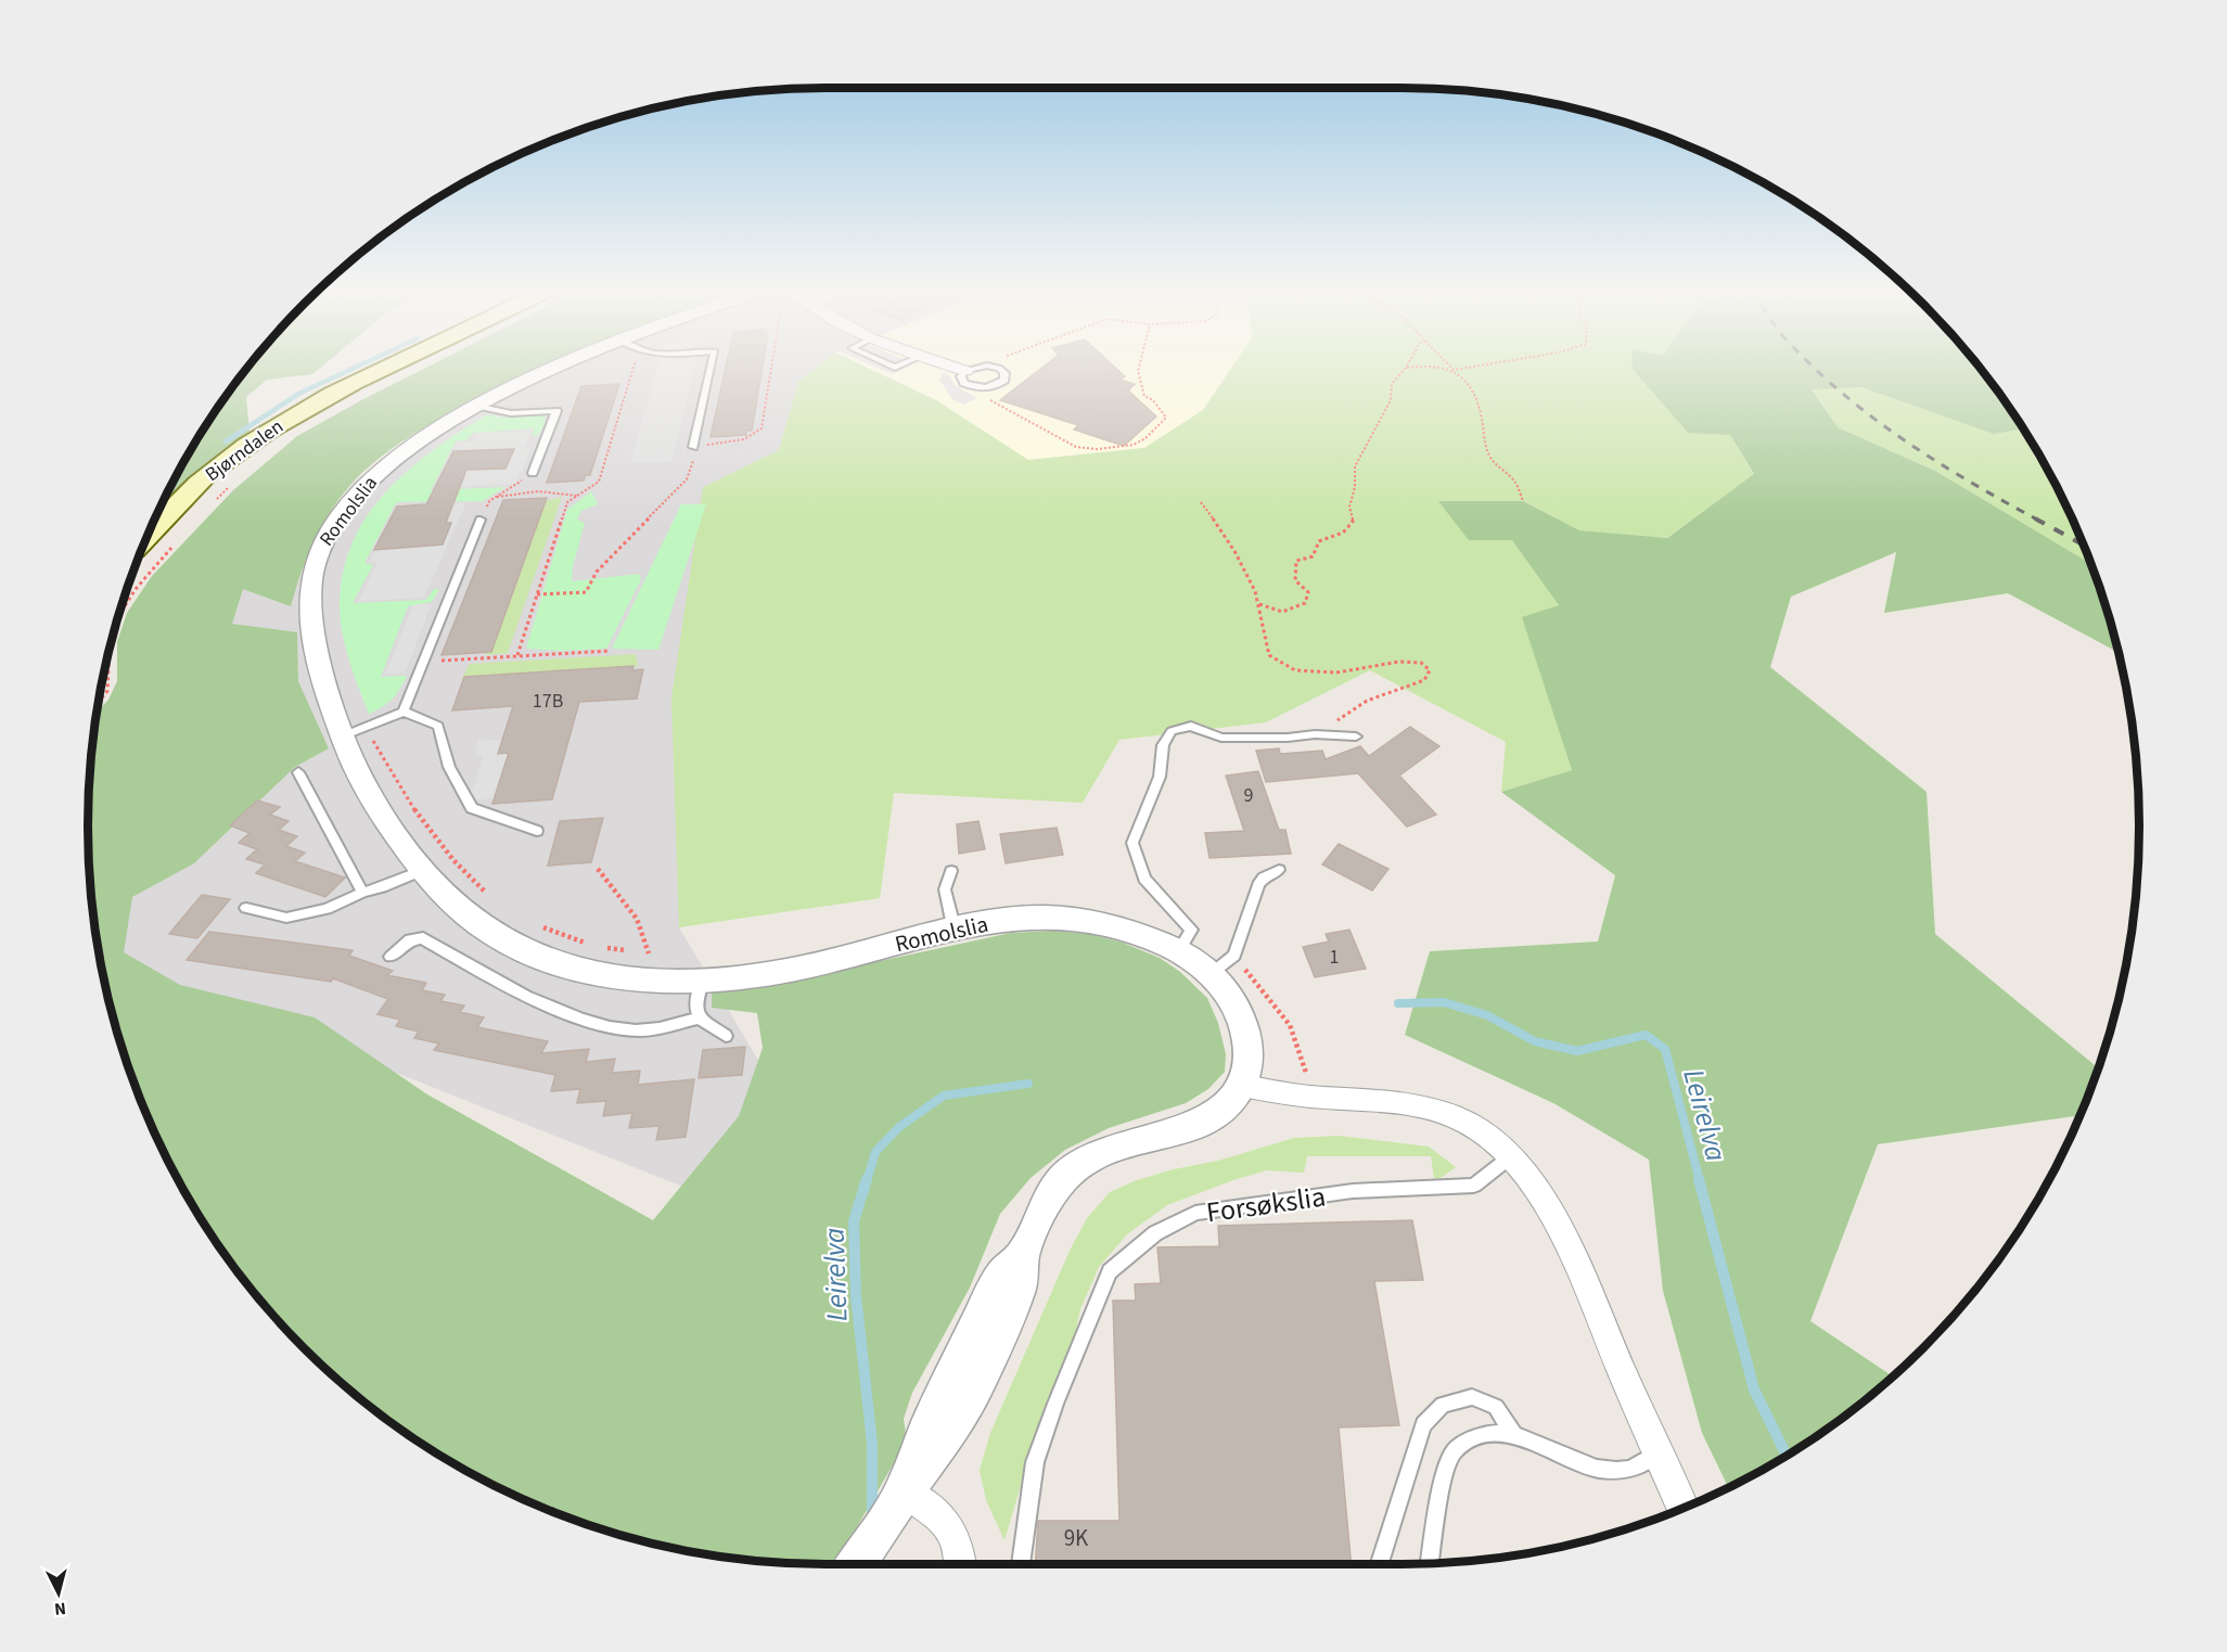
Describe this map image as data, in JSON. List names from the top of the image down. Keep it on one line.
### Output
{"streets":{"main road":["Bjørndalen"],"street":["Romolslia"],"lane":["Forsøkslia"]},"water":["Leirelva"],"house_numbers":["17B","9","1","9K"],"north":"bottom"}
